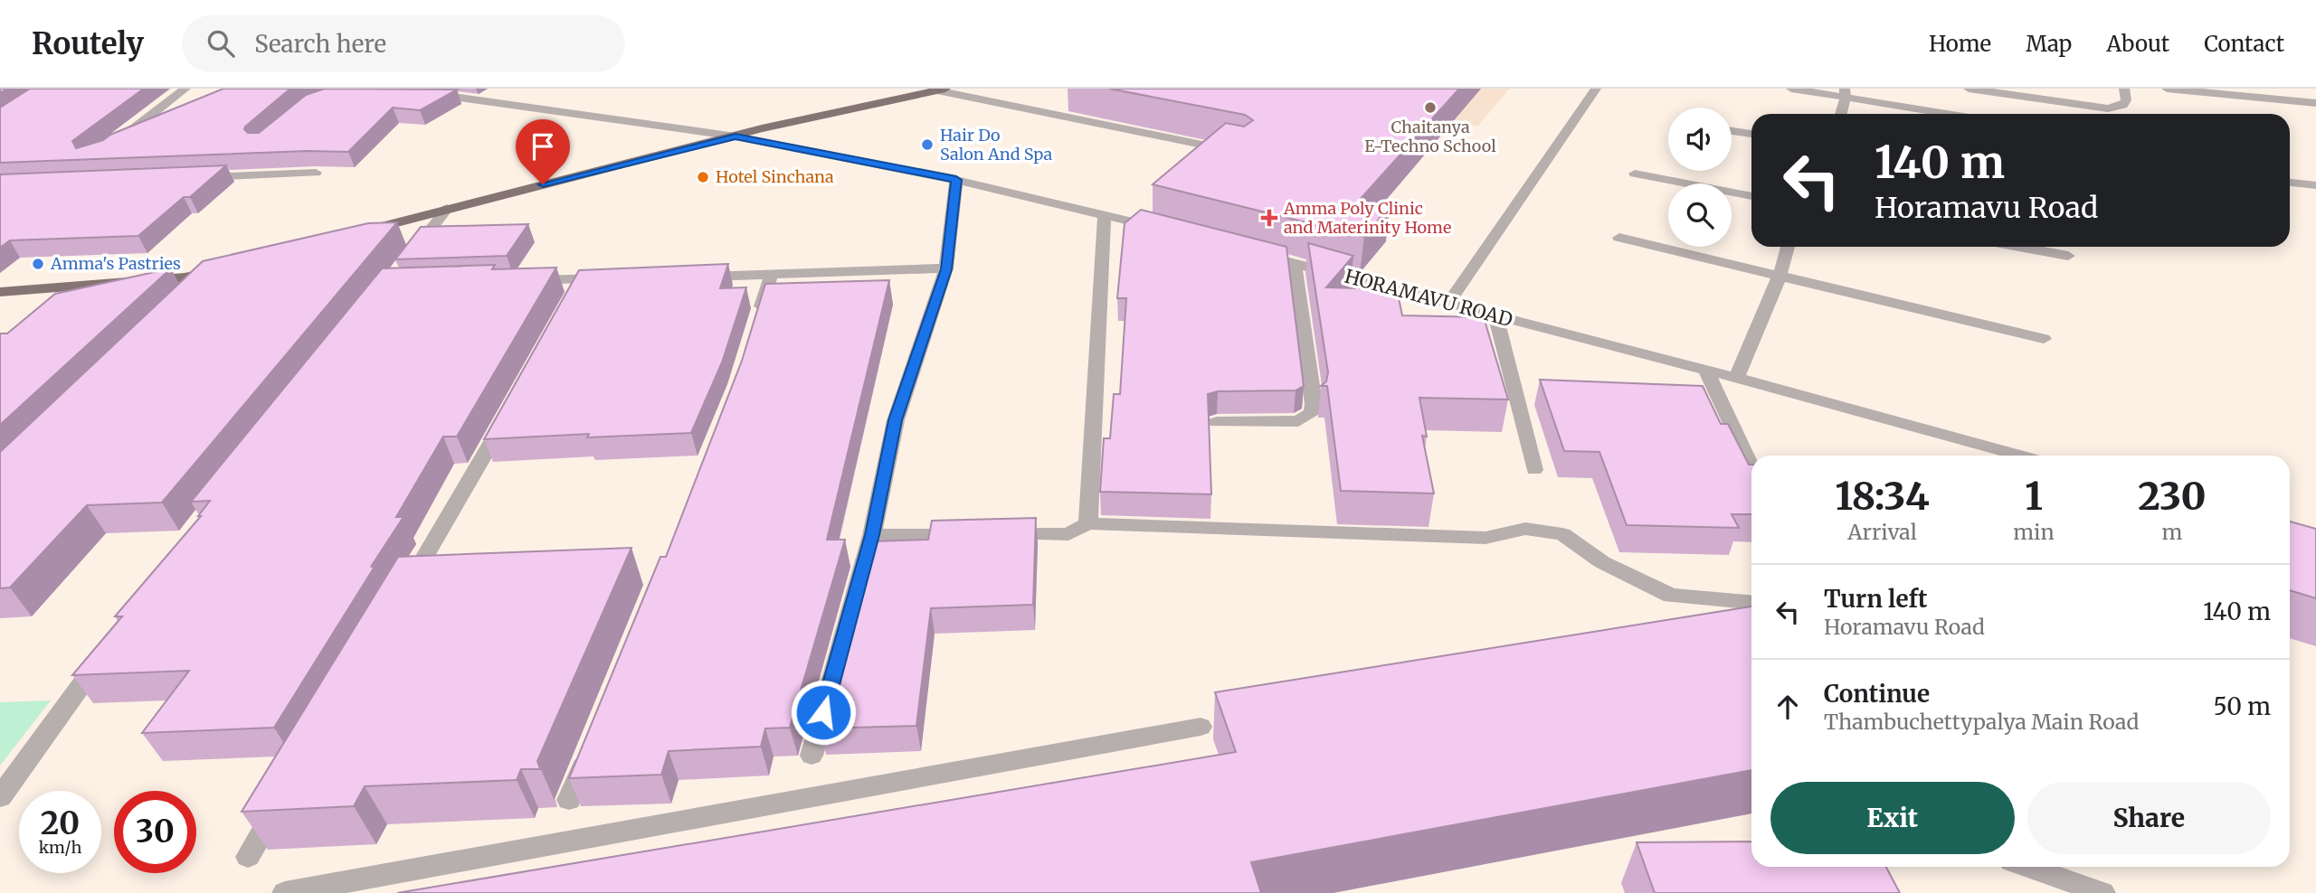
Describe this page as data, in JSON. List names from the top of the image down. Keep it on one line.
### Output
{"streets":{"street":["HORAMAVU ROAD"]},"places":{"other":["Chaitanya E-Techno School","Hair Do Salon And Spa","Hotel Sinchana","Amma's Pastries"],"health":["Amma Poly Clinic and Materinity Home"]},"page":{"header":"Routely","search":"Search here","nav":["Home","Map","About","Contact"],"turn":["140 m","Horamavu Road"],"eta":["18:34","Arrival","1","min","230","m"],"list":[{"name":"Turn left","note":"Horamavu Road","value":"140 m"},{"name":"Continue","note":"Thambuchettypalya Main Road","value":"50 m"}],"buttons":["Exit","Share"],"speed":"20 km/h","limit":"30"}}
